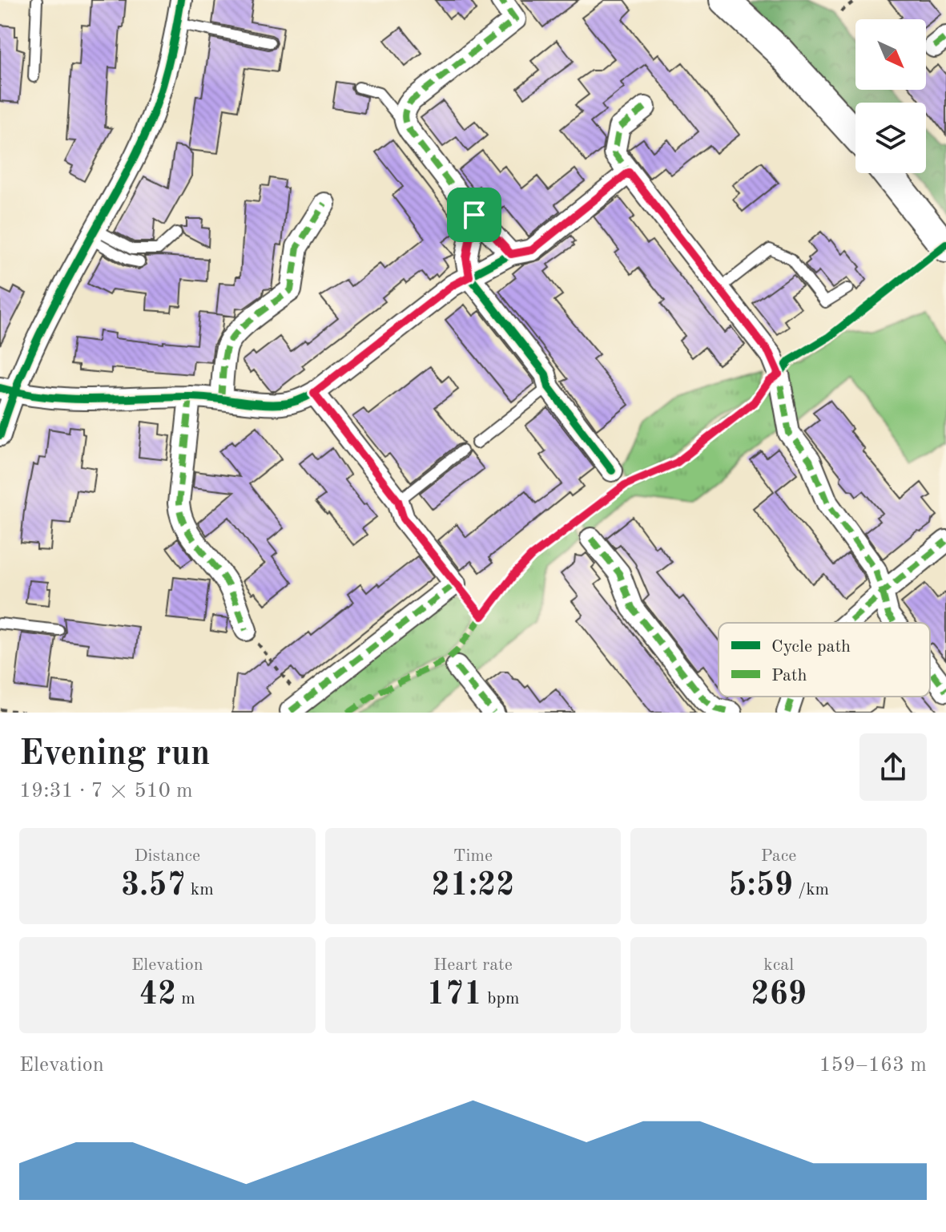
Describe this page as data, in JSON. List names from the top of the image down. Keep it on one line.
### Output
{"legend":["Cycle path","Path"],"north":"bottom right","page":{"heading":["Evening run","19:31 · 7 × 510 m"],"stats":[["Distance","3.57 km"],["Time","21:22"],["Pace","5:59 /km"],["Elevation","42 m"],["Heart rate","171 bpm"],["kcal","269"]],"chart":["Elevation","159–163 m"]}}
